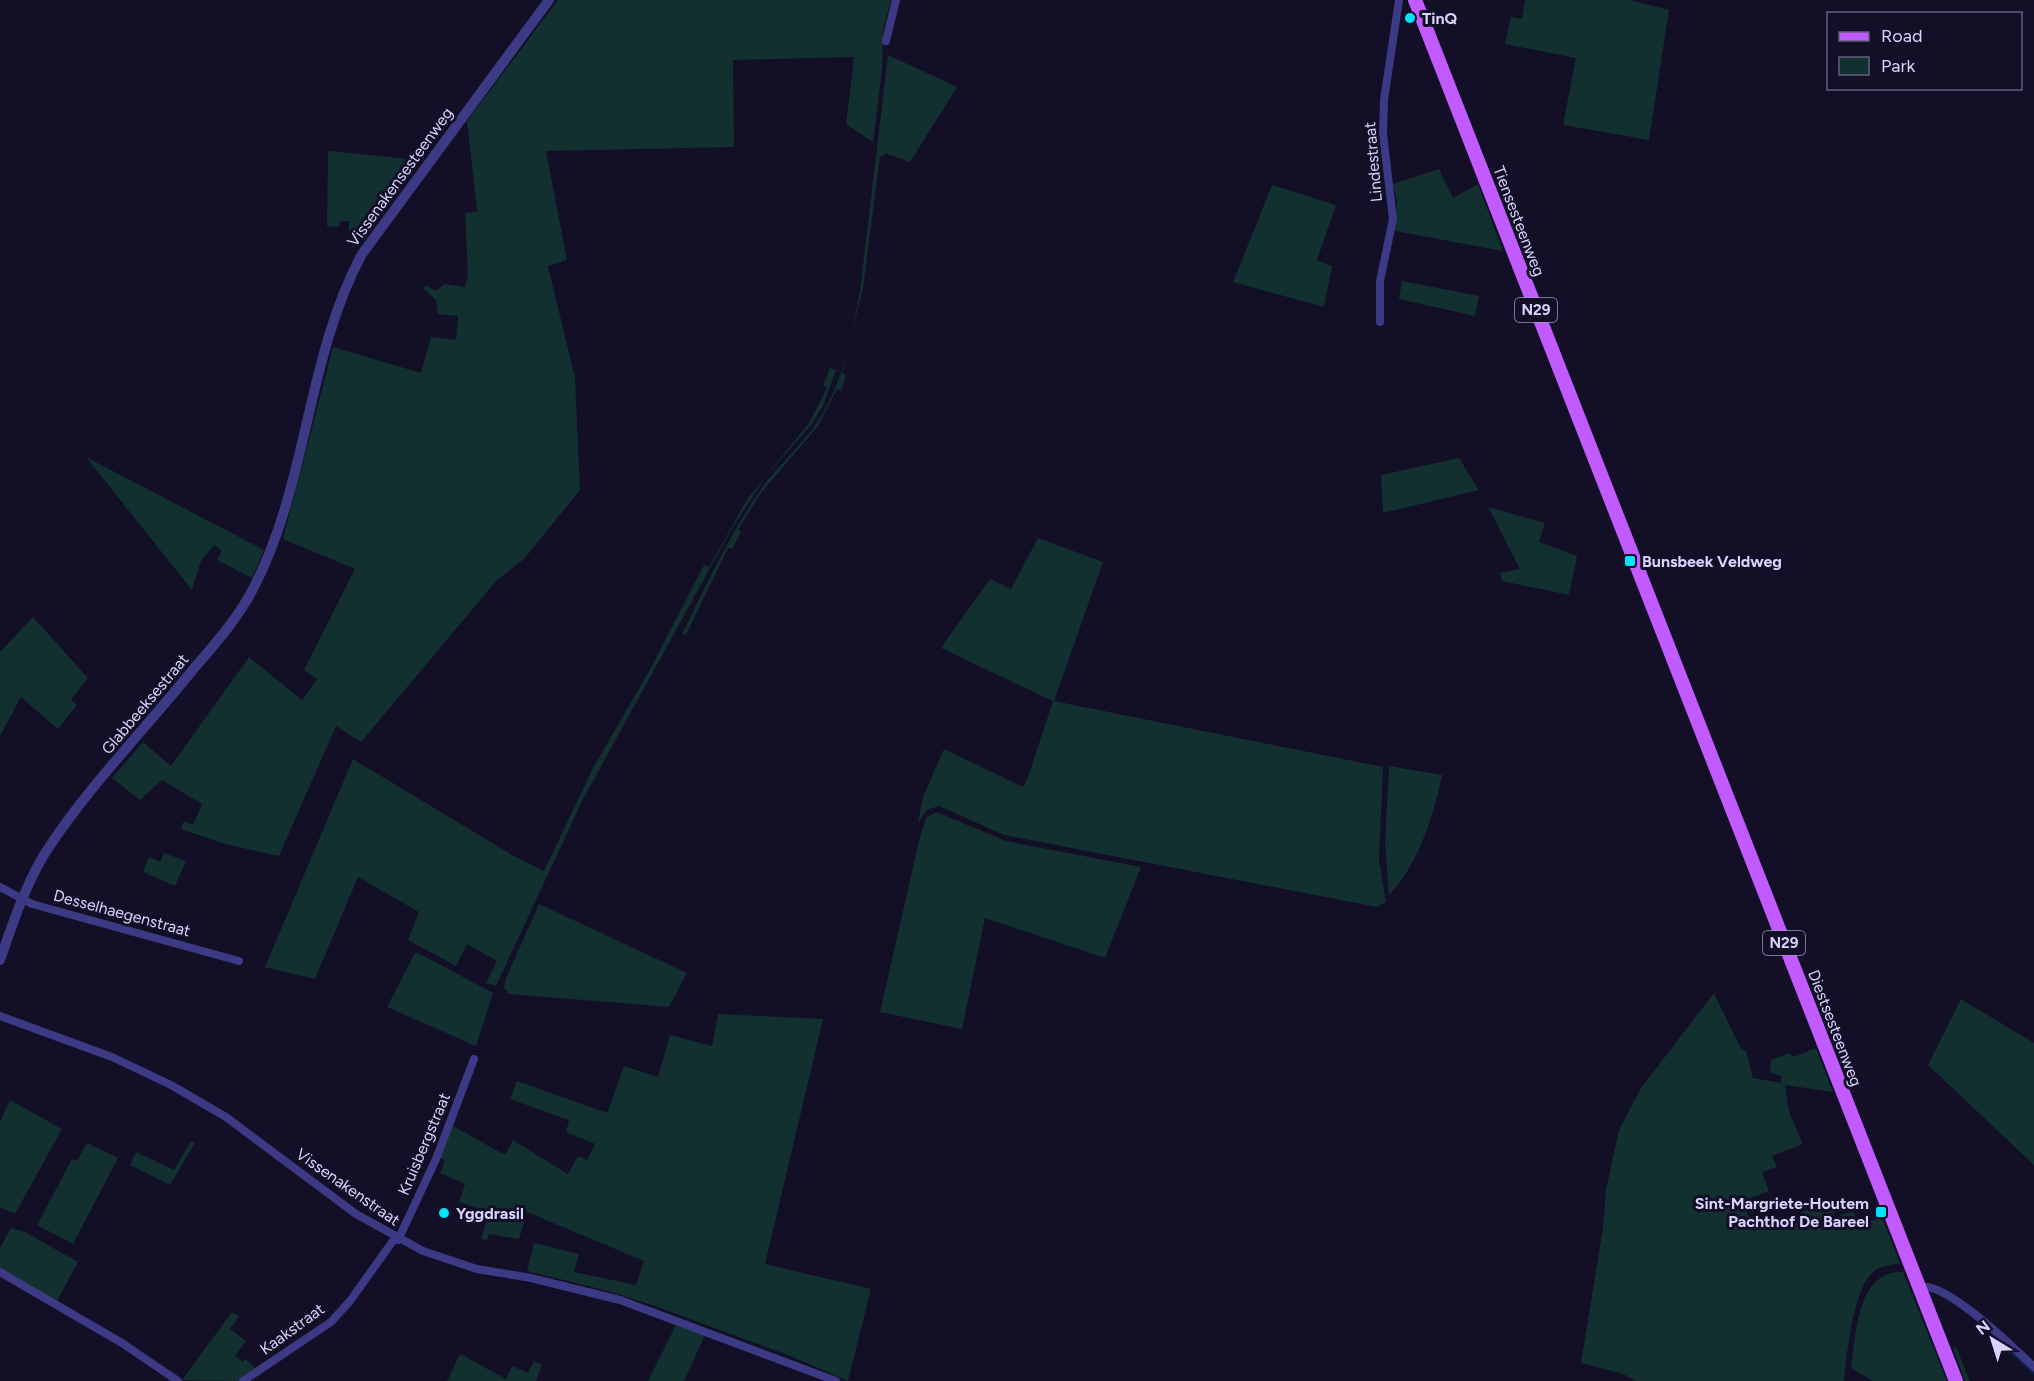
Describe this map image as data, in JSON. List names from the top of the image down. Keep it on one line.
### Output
{"streets":{"main road":["Tiensesteenweg","N29","Diestsesteenweg"],"street":["Lindestraat","Vissenakensesteenweg","Glabbeeksestraat","Desselhaegenstraat","Kruisbergstraat","Vissenakenstraat","Kaakstraat"]},"crossings":[["Vissenakensesteenweg","Glabbeeksestraat"],["Tiensesteenweg","Diestsesteenweg"],["Glabbeeksestraat","Desselhaegenstraat"],["Kruisbergstraat","Vissenakenstraat"],["Kruisbergstraat","Kaakstraat"],["Vissenakenstraat","Kaakstraat"]],"places":{"other":["TinQ","Yggdrasil"],"transit":["Bunsbeek Veldweg","Sint-Margriete-Houtem Pachthof De Bareel"]},"legend":["Road","Park"],"north":"top left"}
